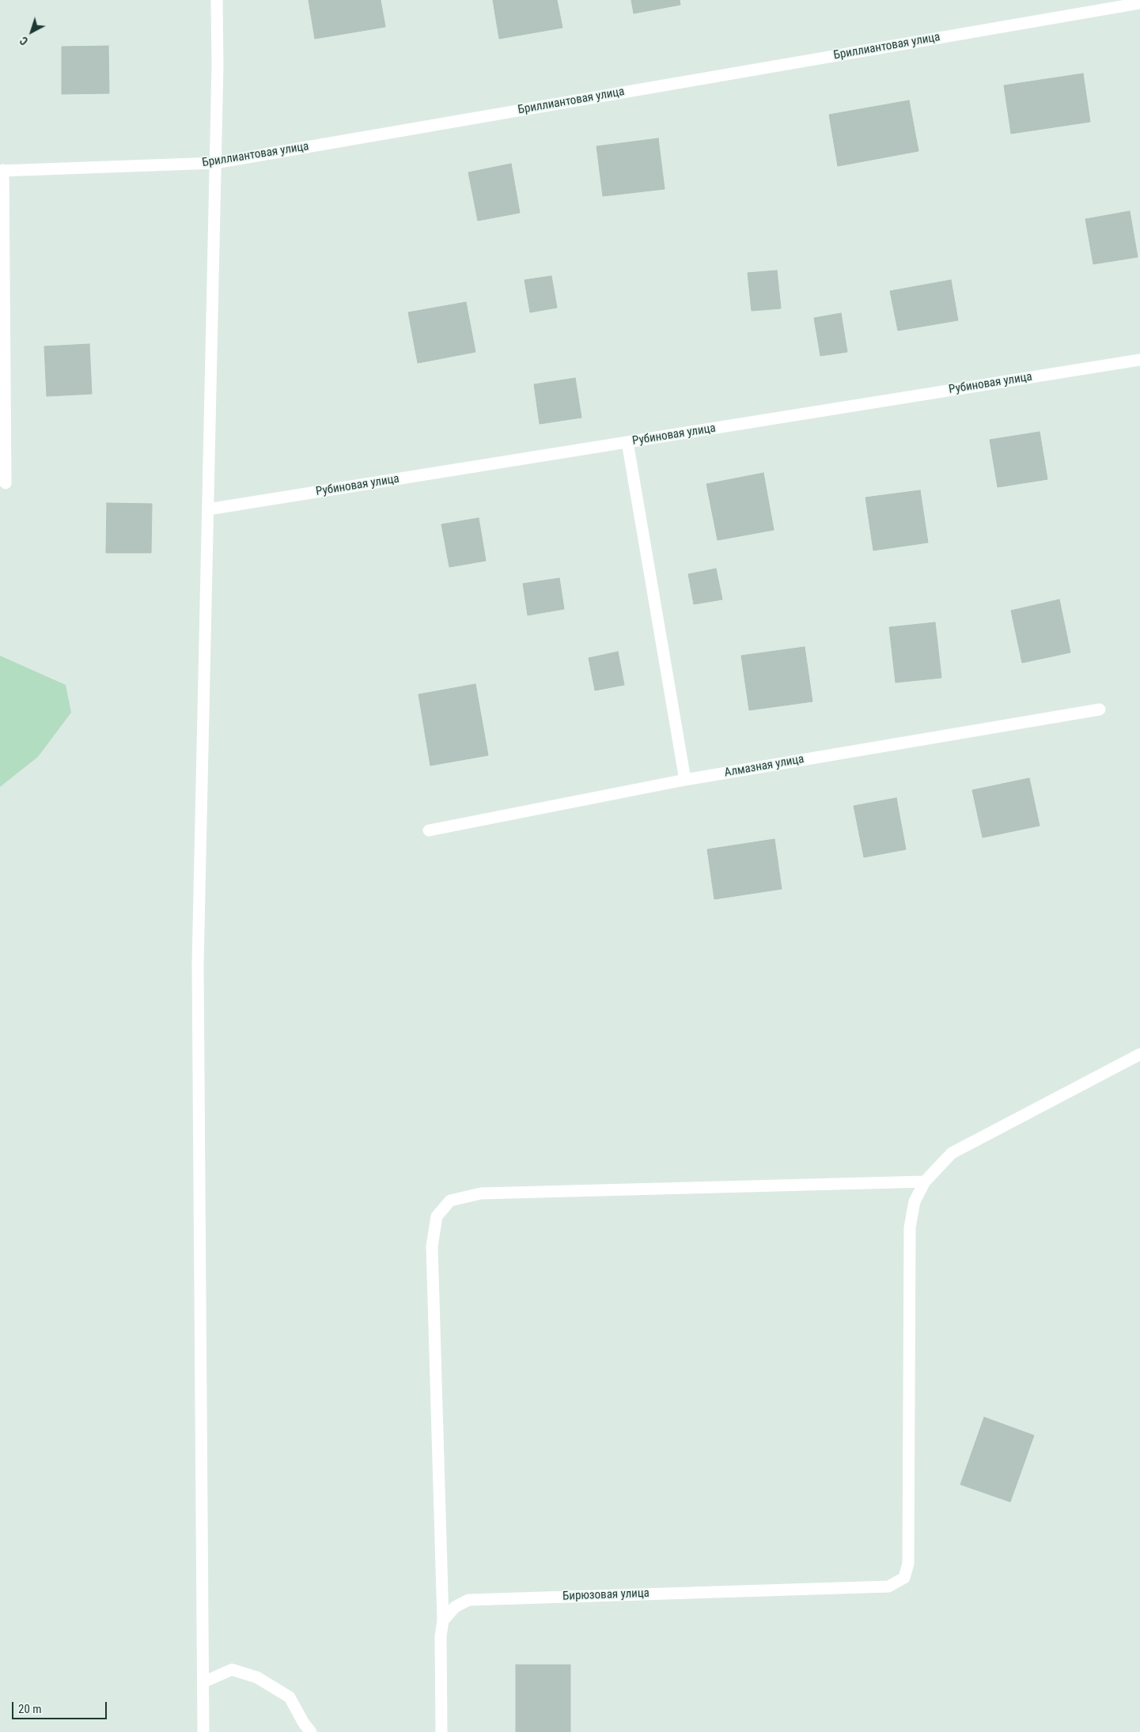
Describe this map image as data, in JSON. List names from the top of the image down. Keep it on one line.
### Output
{"streets":{"street":["Бриллиантовая улица","Рубиновая улица","Алмазная улица","Бирюзовая улица"]},"scale_bar":"20 m","north":"bottom left"}
